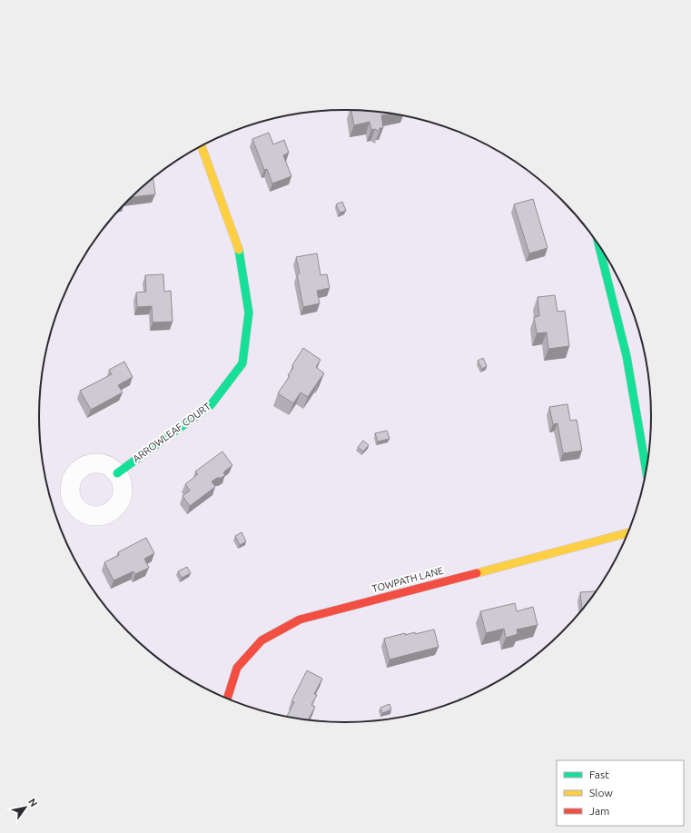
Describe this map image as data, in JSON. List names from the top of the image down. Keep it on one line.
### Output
{"streets":{"street":["ARROWLEAF COURT","TOWPATH LANE"]},"legend":["Fast","Slow","Jam"],"north":"top right"}
